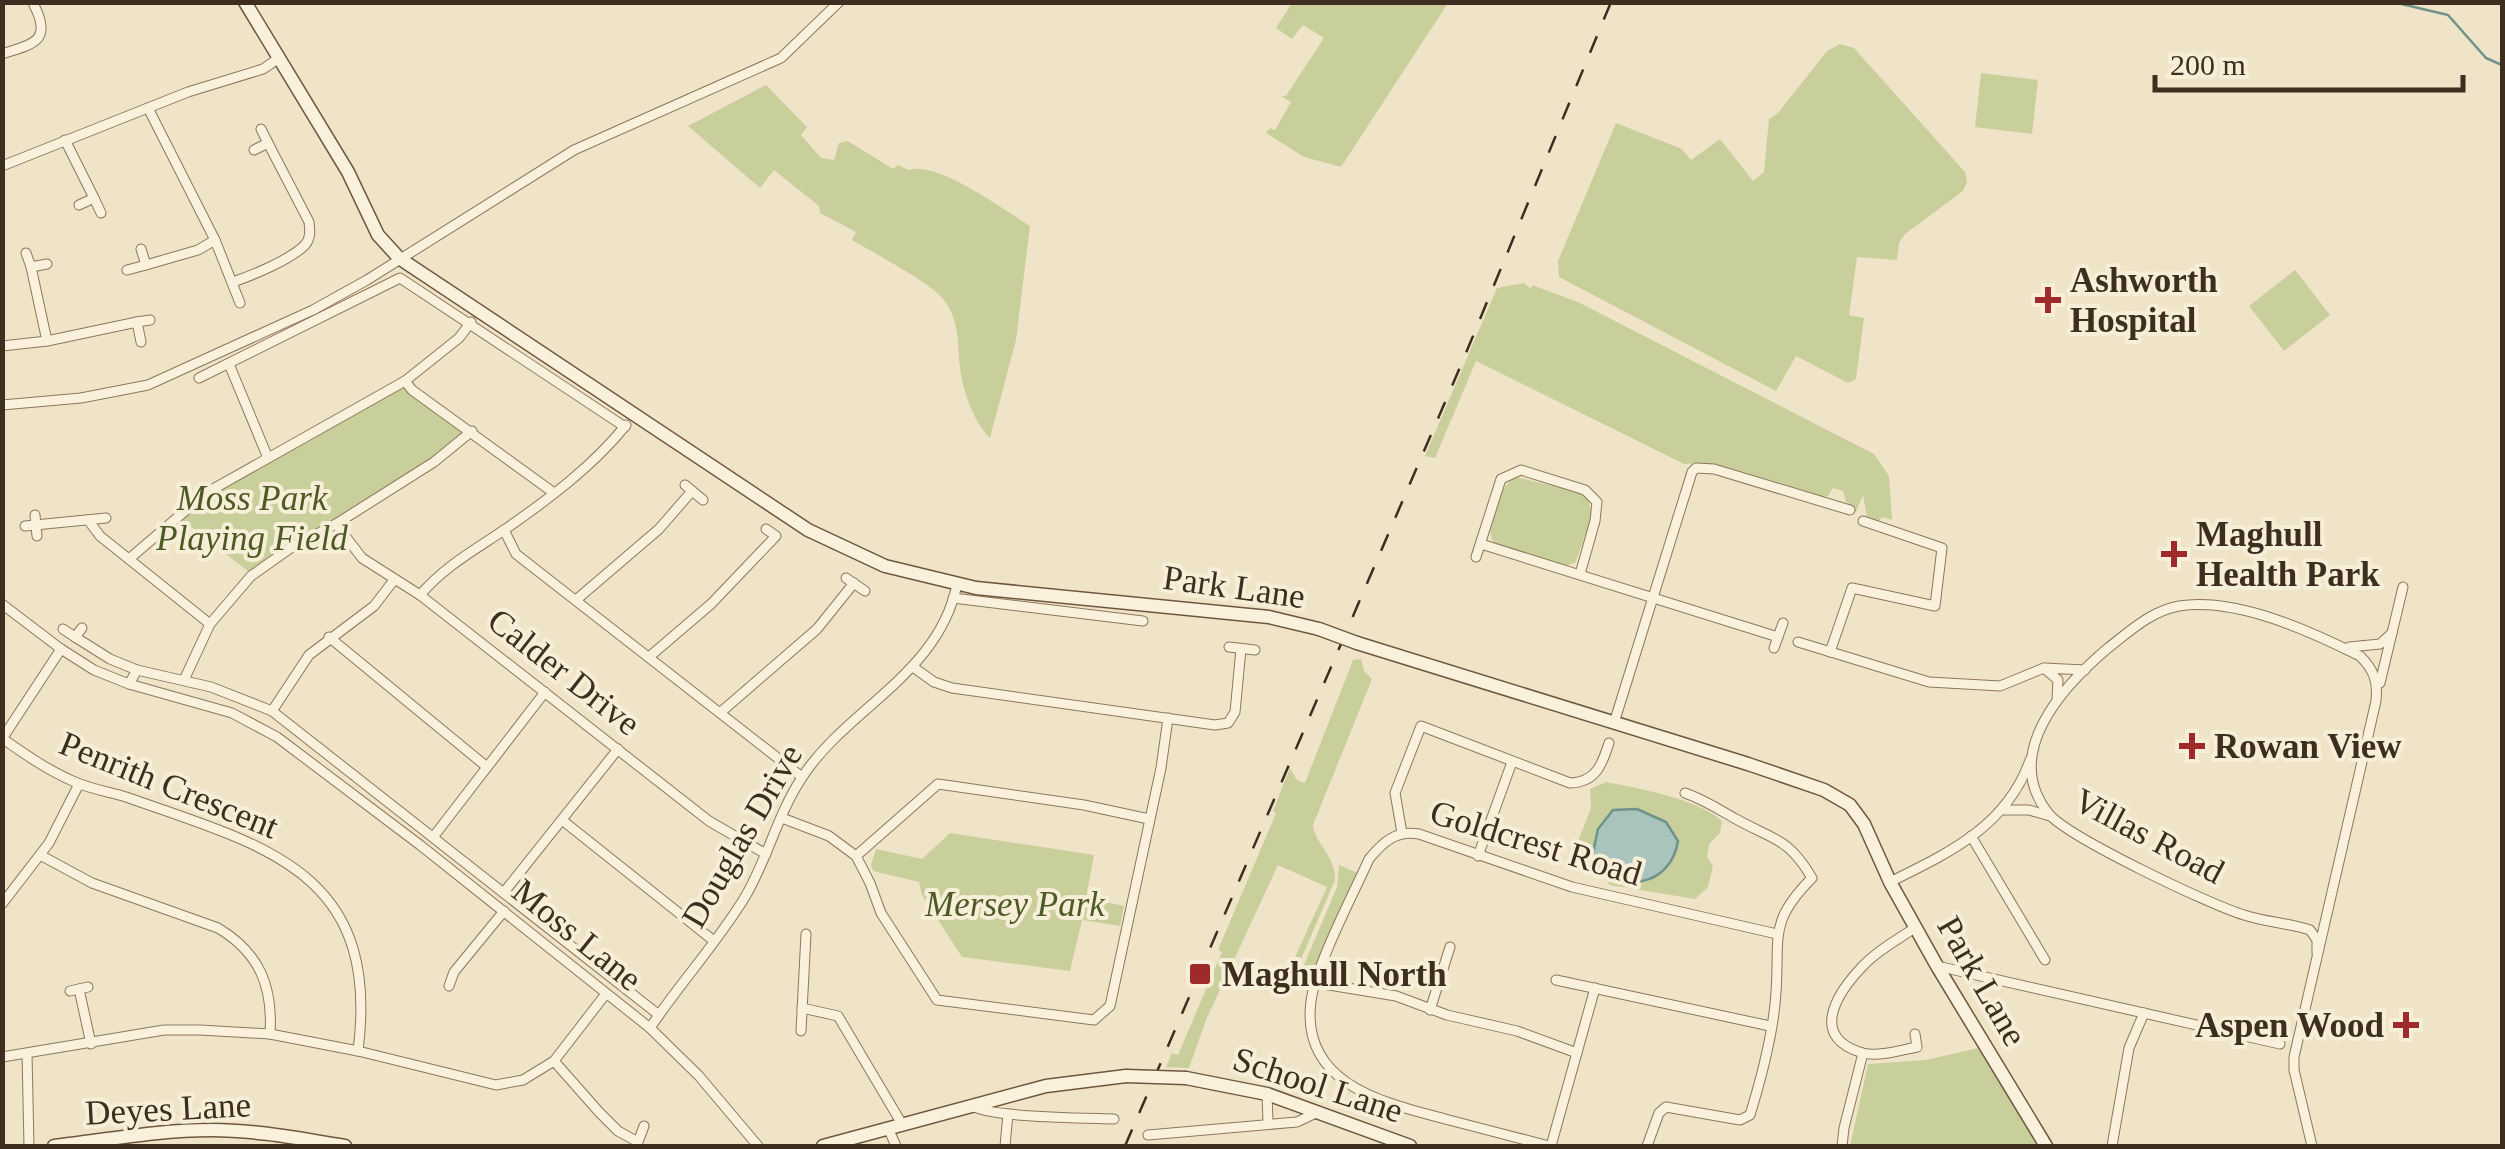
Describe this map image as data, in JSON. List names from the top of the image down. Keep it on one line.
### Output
{"streets":{"street":["Park Lane","Calder Drive","Penrith Crescent","Douglas Drive","Villas Road","Goldcrest Road","Moss Lane","School Lane","Deyes Lane"]},"crossings":[["Park Lane","Douglas Drive"],["Calder Drive","Douglas Drive"],["Douglas Drive","Moss Lane"]],"parks":["Moss Park Playing Field","Mersey Park"],"places":{"health":["Ashworth Hospital","Maghull Health Park","Rowan View","Aspen Wood"],"transit":["Maghull North"]},"scale_bar":"200 m"}
